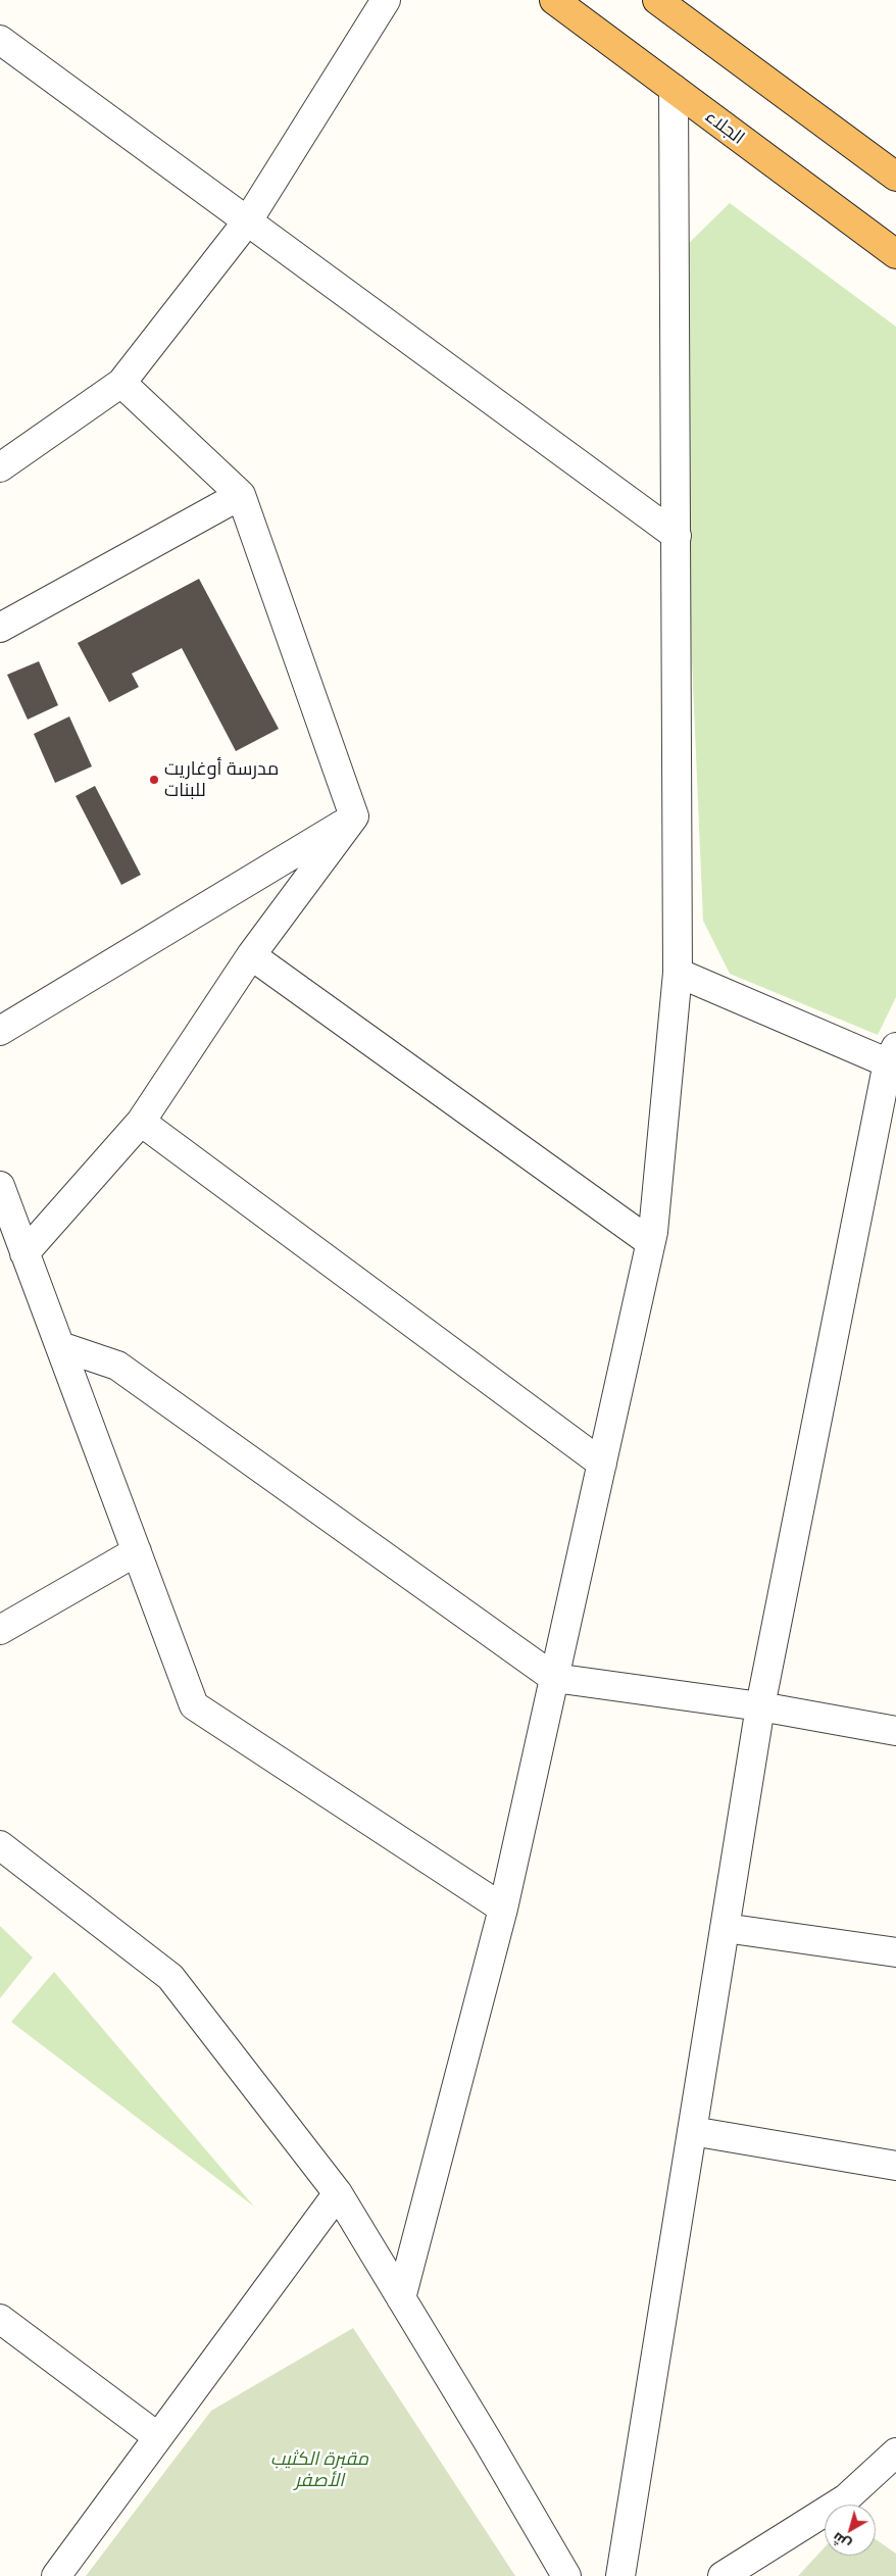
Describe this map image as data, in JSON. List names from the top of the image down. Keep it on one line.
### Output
{"streets":{"highway":["الجلاء"]},"parks":["مقبرة الكثيب الأصفر"],"places":["مدرسة أوغاريت للبنات"],"north":"bottom left"}
